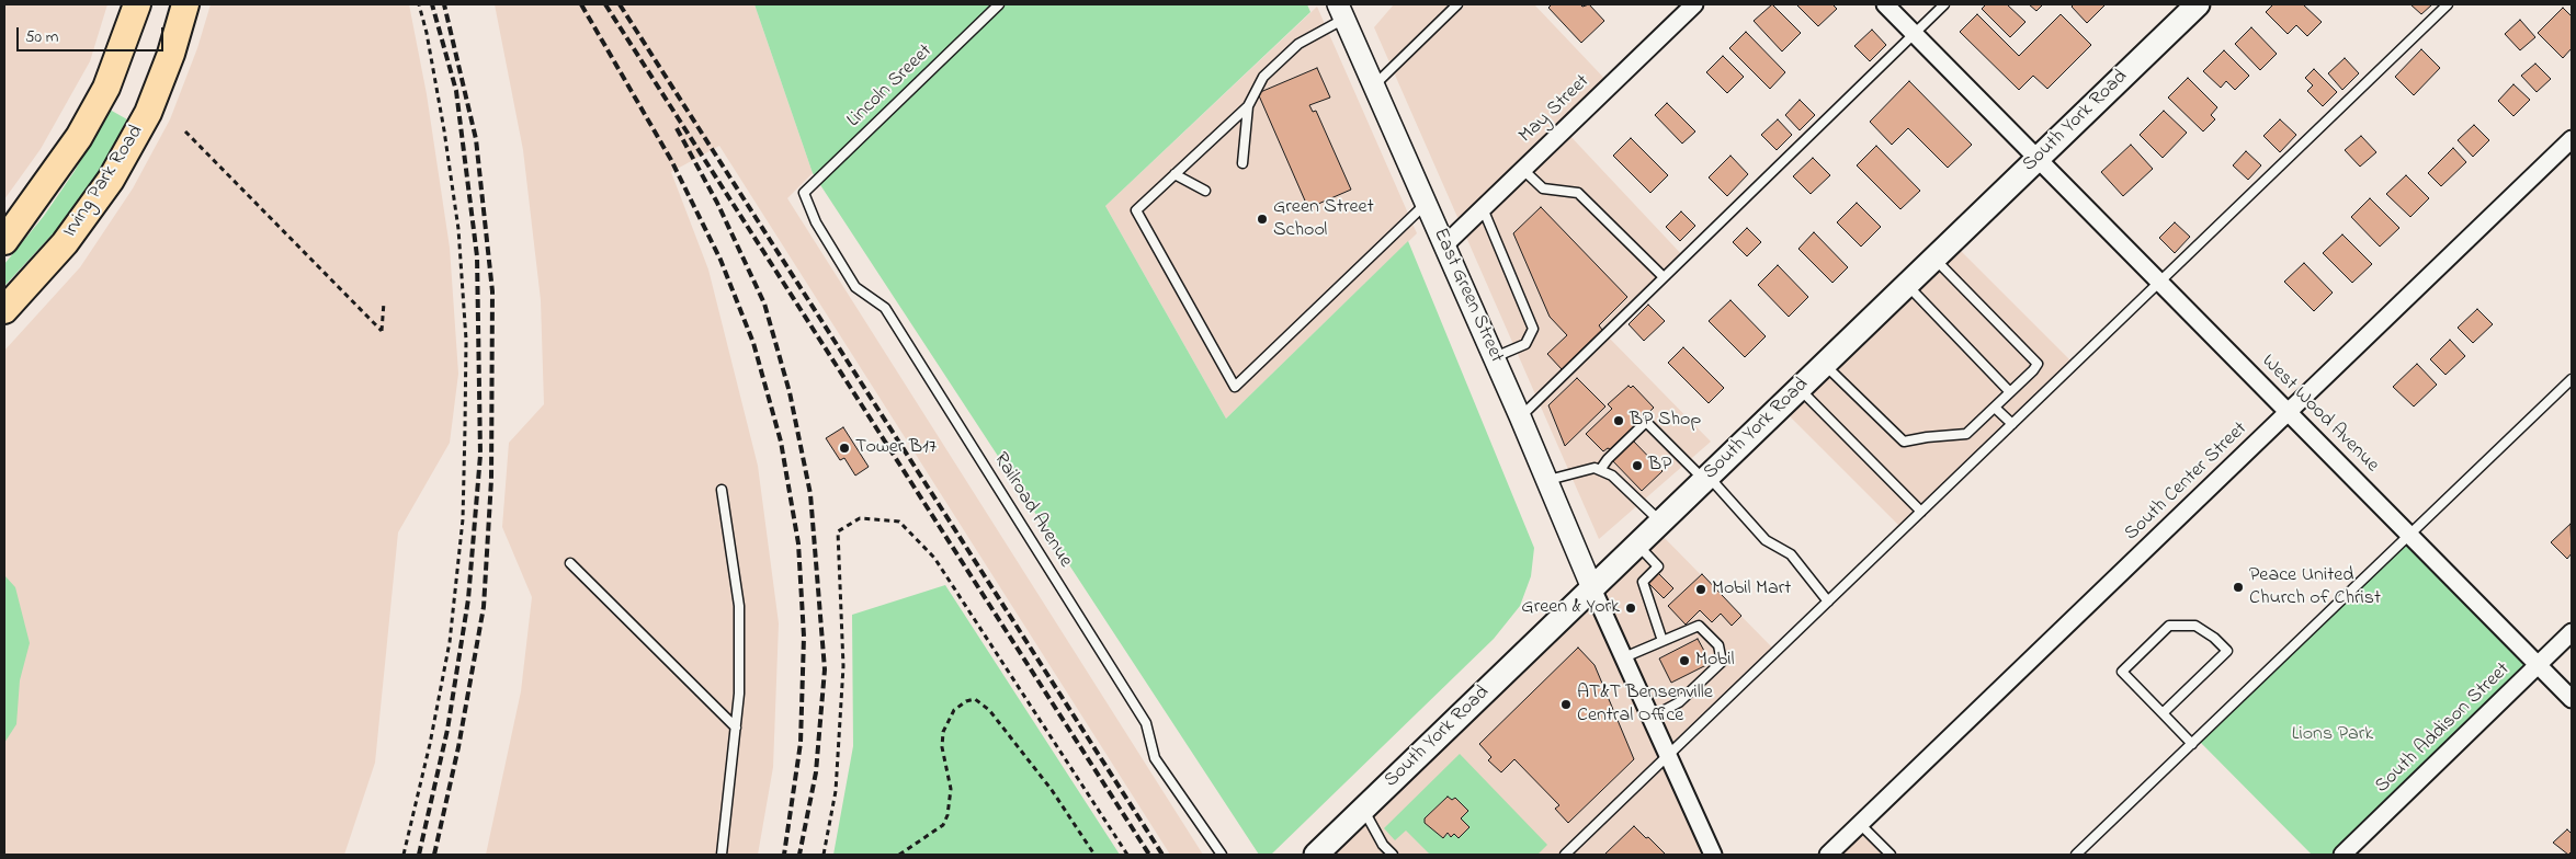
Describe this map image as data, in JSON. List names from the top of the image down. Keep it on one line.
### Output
{"streets":{"main road":["South York Road","Irving Park Road"],"street":["May Street","East Green Street","West Wood Avenue","South Center Street","South Addison Street"],"lane":["Lincoln Sreeet","Railroad Avenue"]},"crossings":[["Lincoln Sreeet","Railroad Avenue"],["May Street","East Green Street"],["South York Road","East Green Street"],["South York Road","West Wood Avenue"],["West Wood Avenue","South Center Street"],["West Wood Avenue","South Addison Street"]],"parks":["Lions Park"],"places":["Green Street School","BP Shop","Tower B17","BP","Peace United Church of Christ","Mobil Mart","Green & York","Mobil","AT&T Bensenville Central Office"],"scale_bar":"50 m"}
